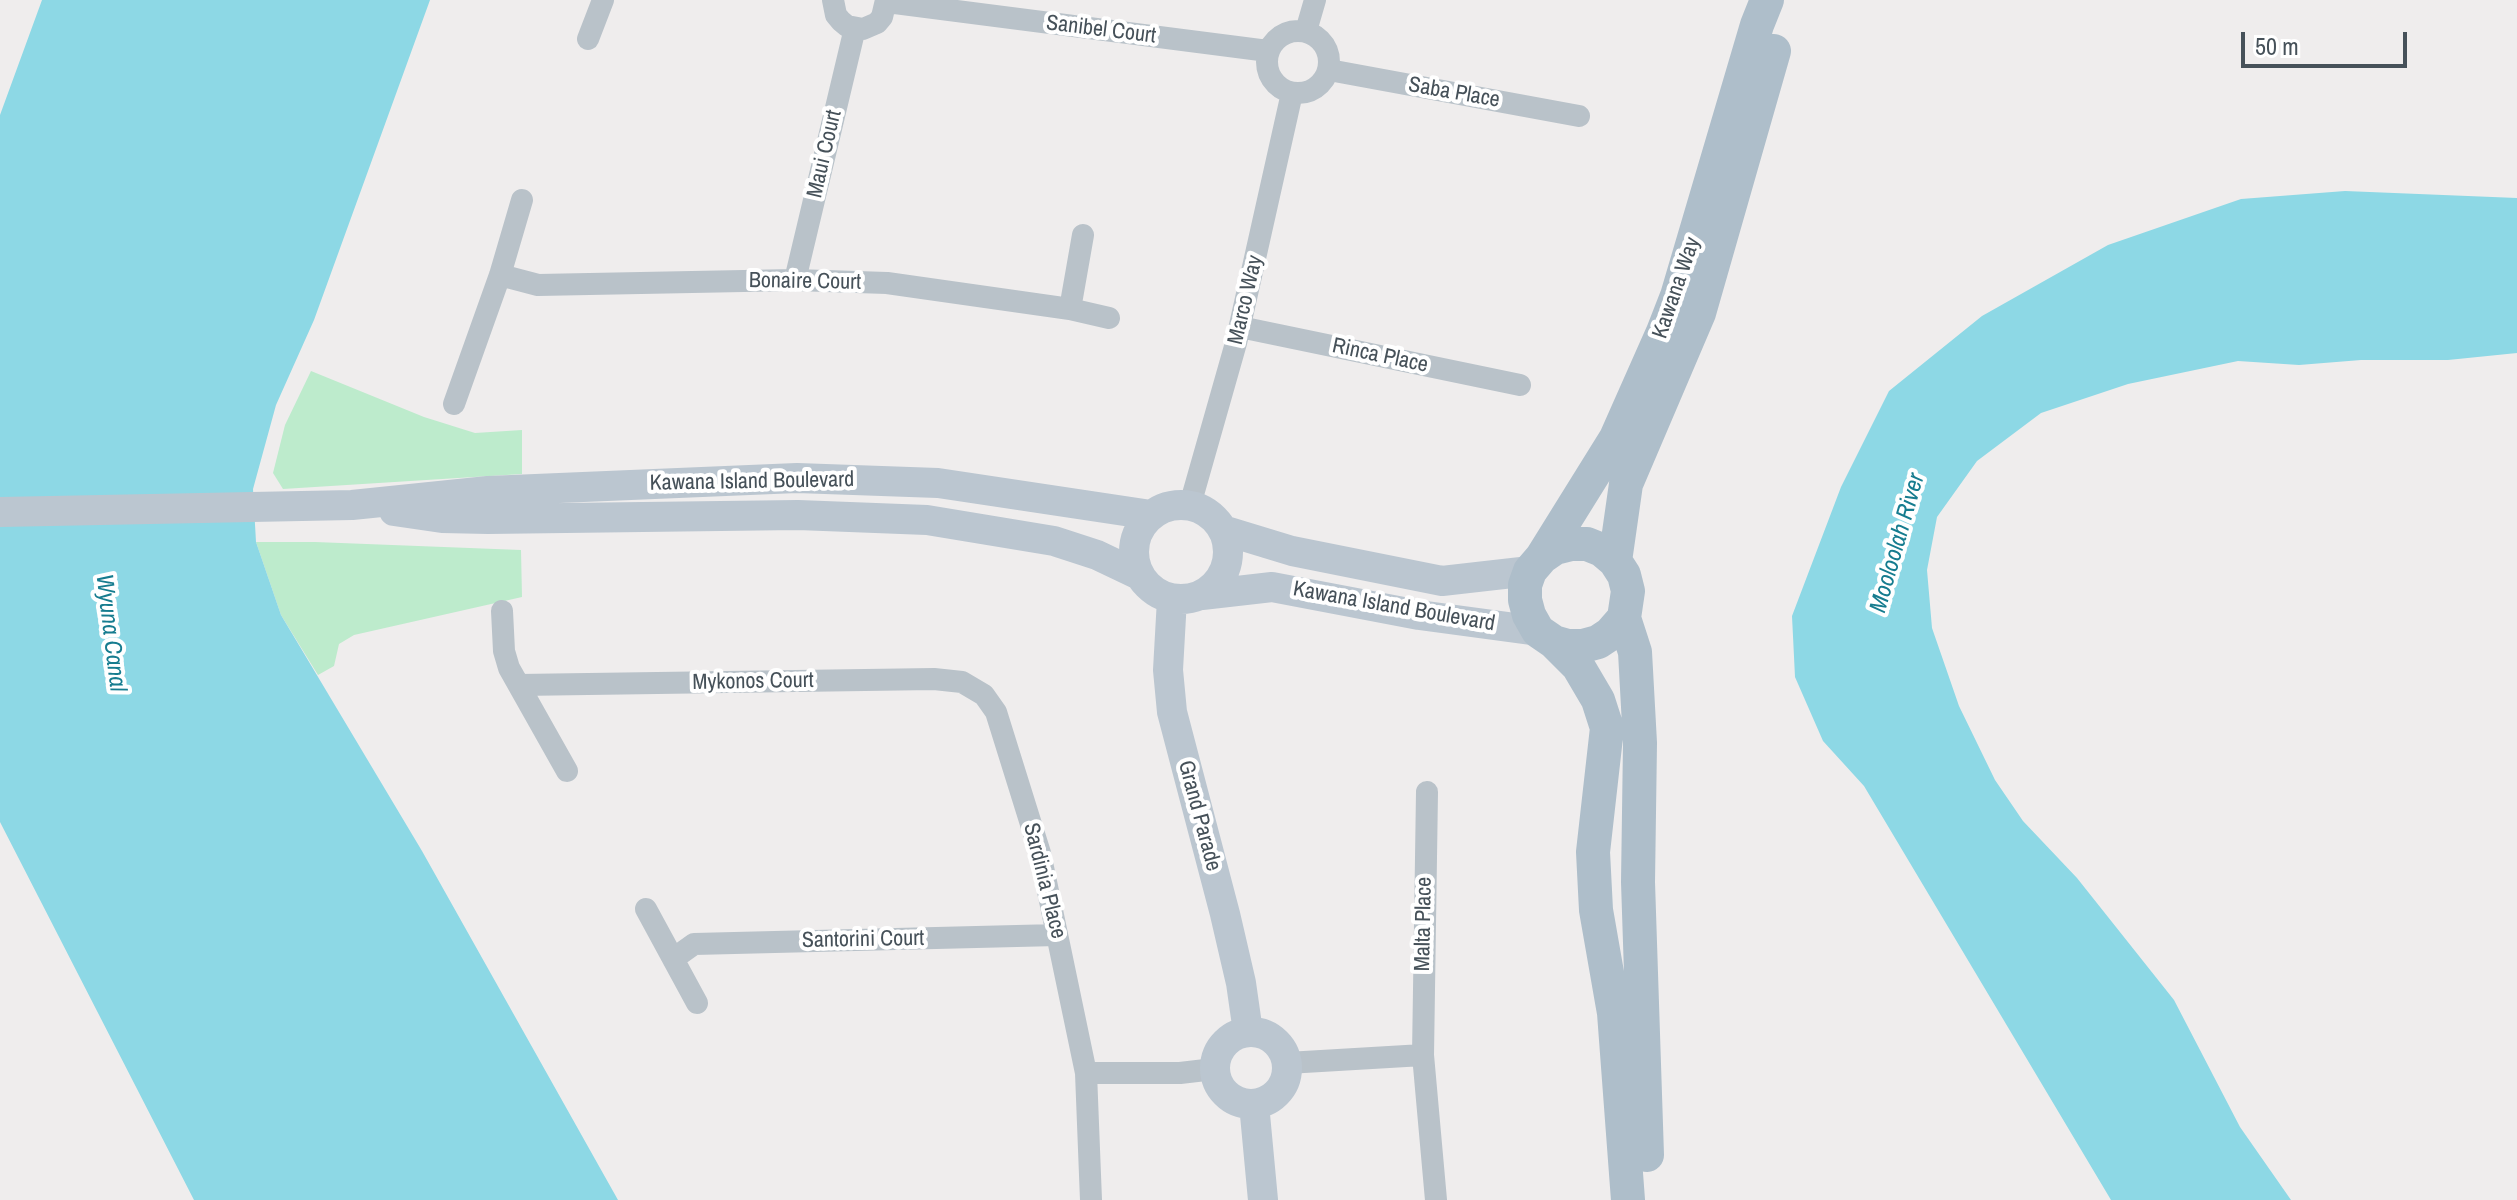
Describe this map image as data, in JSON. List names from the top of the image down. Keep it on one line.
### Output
{"streets":{"main road":["Kawana Way","Kawana Island Boulevard","Grand Parade"],"street":["Sanibel Court","Saba Place","Maui Court","Bonaire Court","Marco Way","Rinca Place","Mykonos Court","Sardinia Place","Malta Place","Santorini Court"]},"crossings":[["Sanibel Court","Saba Place"],["Sanibel Court","Marco Way"],["Saba Place","Marco Way"],["Maui Court","Bonaire Court"],["Kawana Way","Kawana Island Boulevard"],["Marco Way","Rinca Place"],["Marco Way","Kawana Island Boulevard"],["Marco Way","Grand Parade"],["Kawana Island Boulevard","Grand Parade"],["Mykonos Court","Sardinia Place"],["Sardinia Place","Santorini Court"]],"water":["Mooloolah River","Wyuna Canal"],"scale_bar":"50 m"}
